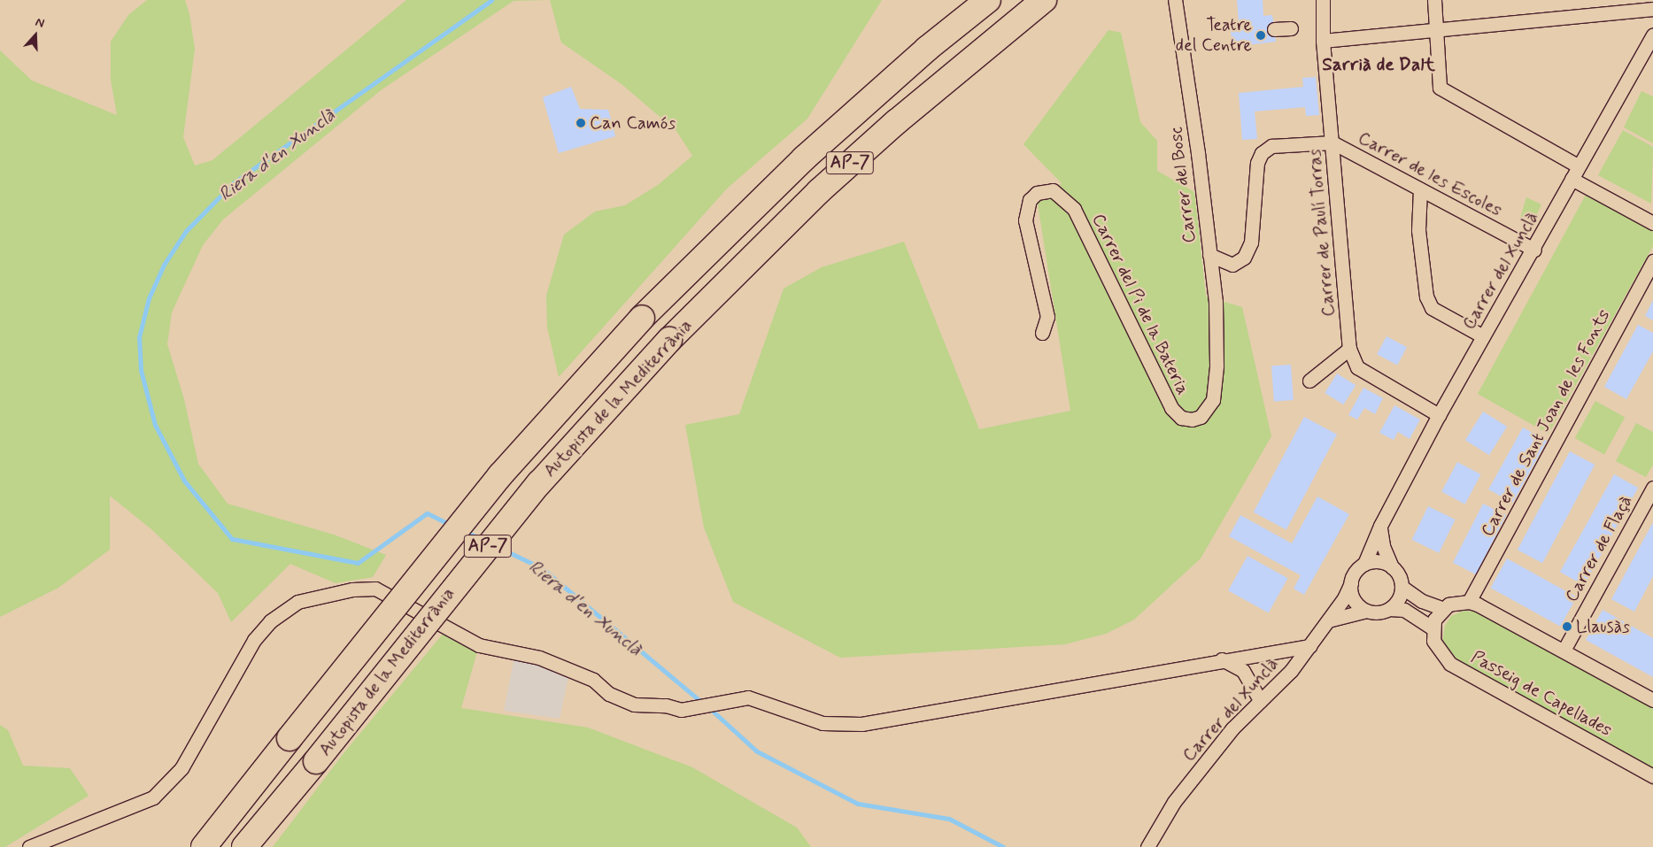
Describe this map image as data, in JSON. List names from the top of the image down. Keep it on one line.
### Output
{"streets":{"highway":["AP-7","Autopista de la Mediterrània"],"street":["Carrer de les Escoles","Carrer del Bosc","Carrer de Paulí Torras","Carrer del Xunclà","Carrer del Pi de la Bateria","Carrer de Sant Joan de les Fonts","Carrer de Flaçà","Passeig de Capellades"]},"crossings":[["Carrer de les Escoles","Carrer del Bosc"],["Carrer de les Escoles","Carrer de Paulí Torras"],["Carrer de les Escoles","Carrer del Xunclà"],["Carrer del Bosc","Carrer de Paulí Torras"],["Carrer del Bosc","Carrer del Pi de la Bateria"],["Carrer de Paulí Torras","Carrer del Xunclà"]],"districts":["Sarrià de Dalt"],"water":["Riera d'en Xunclà"],"places":["Teatre del Centre","Can Camós","Llausàs"],"north":"top"}
